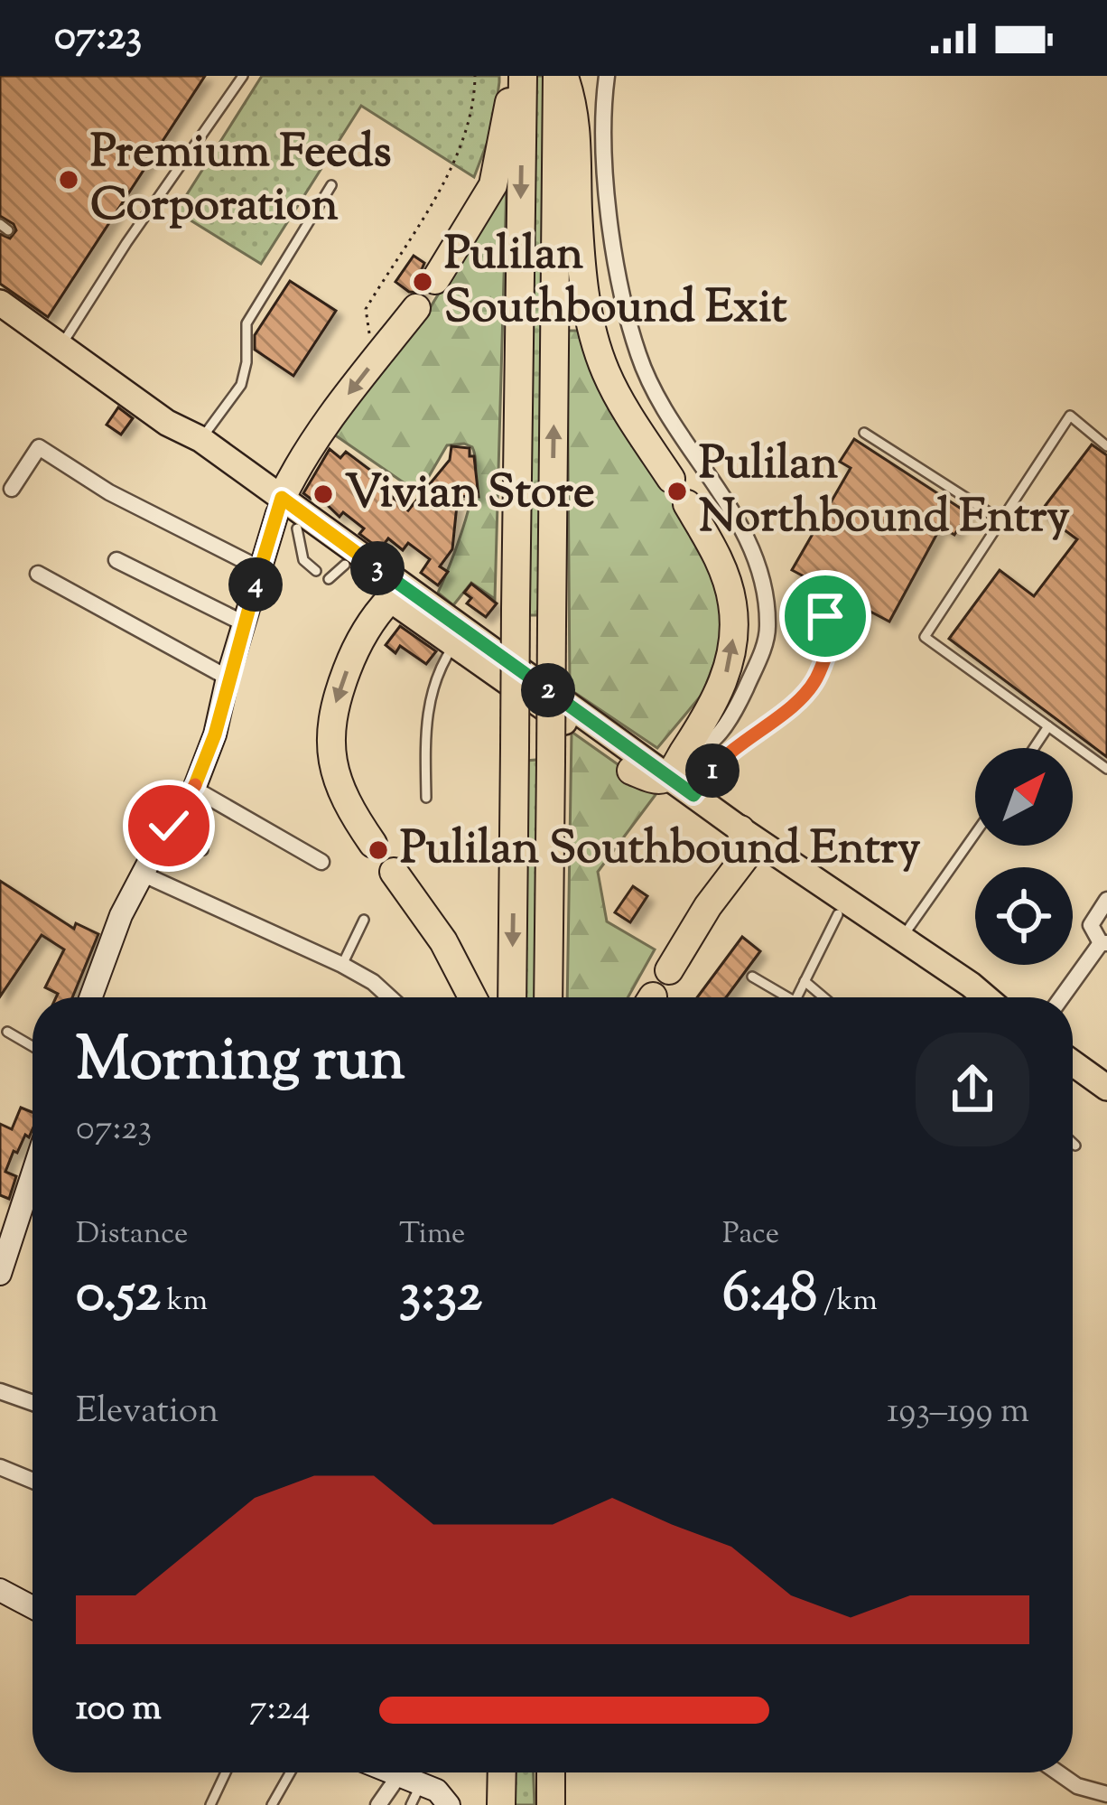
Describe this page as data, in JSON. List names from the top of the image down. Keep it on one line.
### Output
{"places":["Premium Feeds Corporation","Pulilan Southbound Exit","Pulilan Northbound Entry","Vivian Store","Pulilan Southbound Entry"],"north":"top right","page":{"status":"07:23","pins":["3","4","2","1"],"heading":["Morning run","07:23"],"stats":[["Distance","0.52 km"],["Time","3:32"],["Pace","6:48 /km"]],"chart":["Elevation","193–199 m"],"list":[{"name":"100 m","note":"7:24"}]}}
